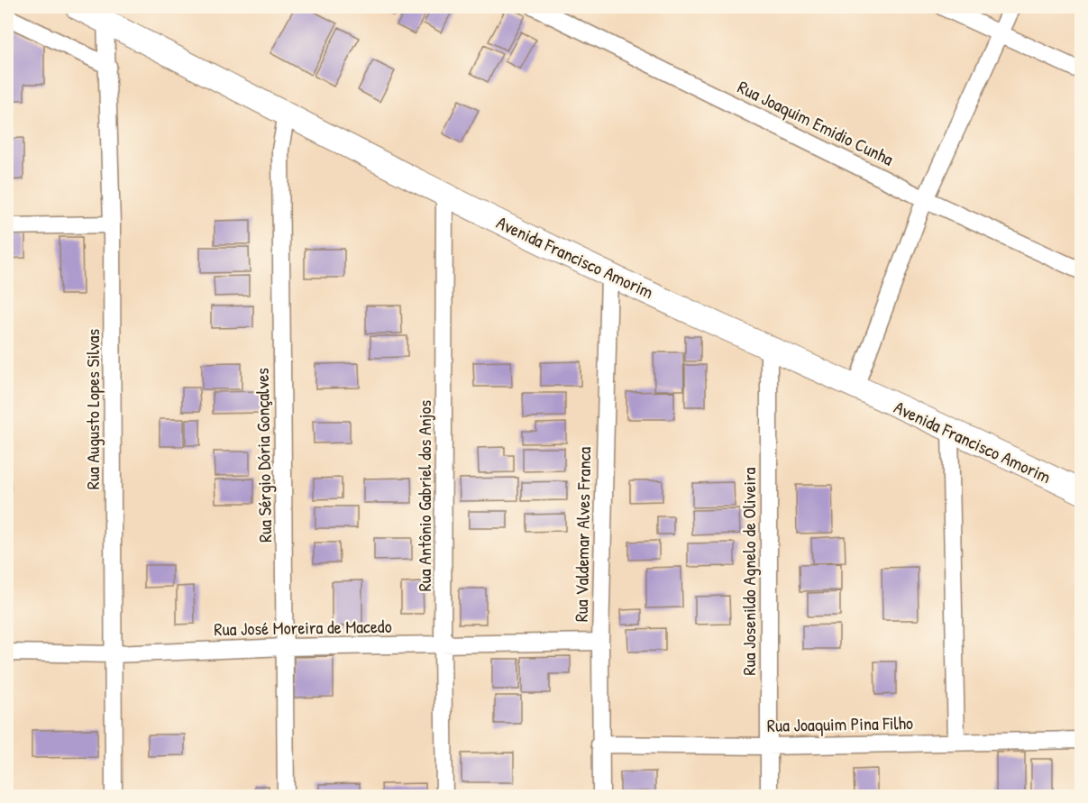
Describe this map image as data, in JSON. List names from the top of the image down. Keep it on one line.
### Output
{"streets":{"main road":["Avenida Francisco Amorim"],"street":["Rua Joaquim Emidio Cunha","Rua Augusto Lopes Silvas","Rua Sérgio Dória Gonçalves","Rua Antônio Gabriel dos Anjos","Rua Valdemar Alves Franca","Rua Josenildo Agnelo de Oliveira","Rua José Moreira de Macedo","Rua Joaquim Pina Filho"]},"crossings":[["Avenida Francisco Amorim","Rua Augusto Lopes Silvas"],["Avenida Francisco Amorim","Rua Sérgio Dória Gonçalves"],["Avenida Francisco Amorim","Rua Antônio Gabriel dos Anjos"],["Avenida Francisco Amorim","Rua Valdemar Alves Franca"],["Avenida Francisco Amorim","Rua Josenildo Agnelo de Oliveira"],["Rua Augusto Lopes Silvas","Rua José Moreira de Macedo"],["Rua Sérgio Dória Gonçalves","Rua José Moreira de Macedo"],["Rua Antônio Gabriel dos Anjos","Rua José Moreira de Macedo"],["Rua Valdemar Alves Franca","Rua José Moreira de Macedo"],["Rua Valdemar Alves Franca","Rua Joaquim Pina Filho"],["Rua Josenildo Agnelo de Oliveira","Rua Joaquim Pina Filho"]]}
